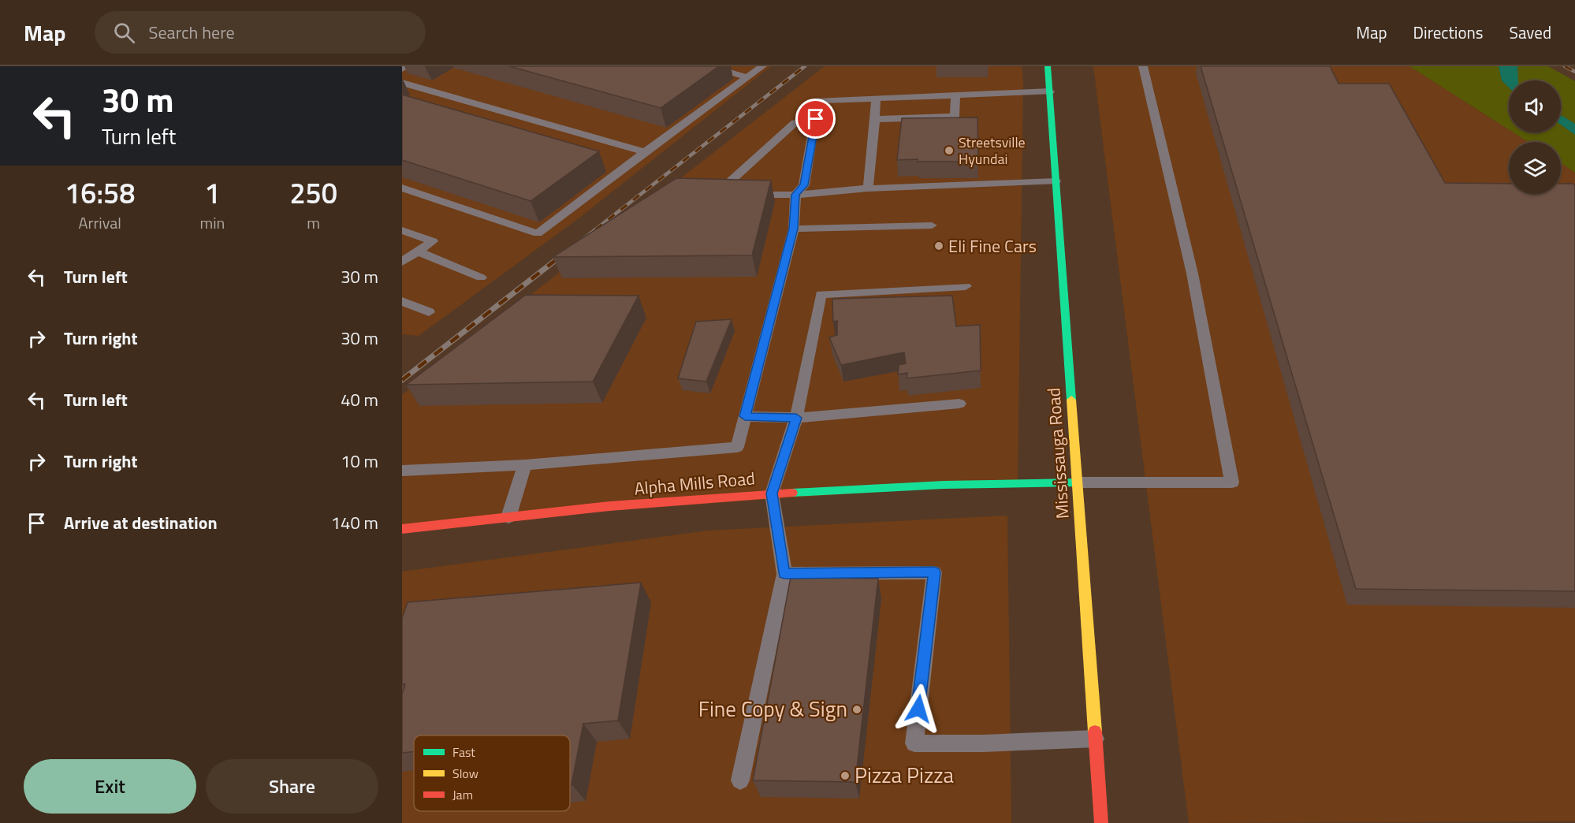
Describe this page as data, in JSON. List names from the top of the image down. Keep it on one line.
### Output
{"streets":{"main road":["Mississauga Road","Alpha Mills Road"]},"crossings":[["Mississauga Road","Alpha Mills Road"]],"places":["Streetsville Hyundai","Eli Fine Cars","Fine Copy & Sign","Pizza Pizza"],"legend":["Fast","Slow","Jam"],"page":{"header":"Map","search":"Search here","nav":["Map","Directions","Saved"],"turn":["30 m","Turn left"],"eta":["16:58","Arrival","1","min","250","m"],"list":[{"name":"Turn left","value":"30 m"},{"name":"Turn right","value":"30 m"},{"name":"Turn left","value":"40 m"},{"name":"Turn right","value":"10 m"},{"name":"Arrive at destination","value":"140 m"}],"buttons":["Exit","Share"]}}
